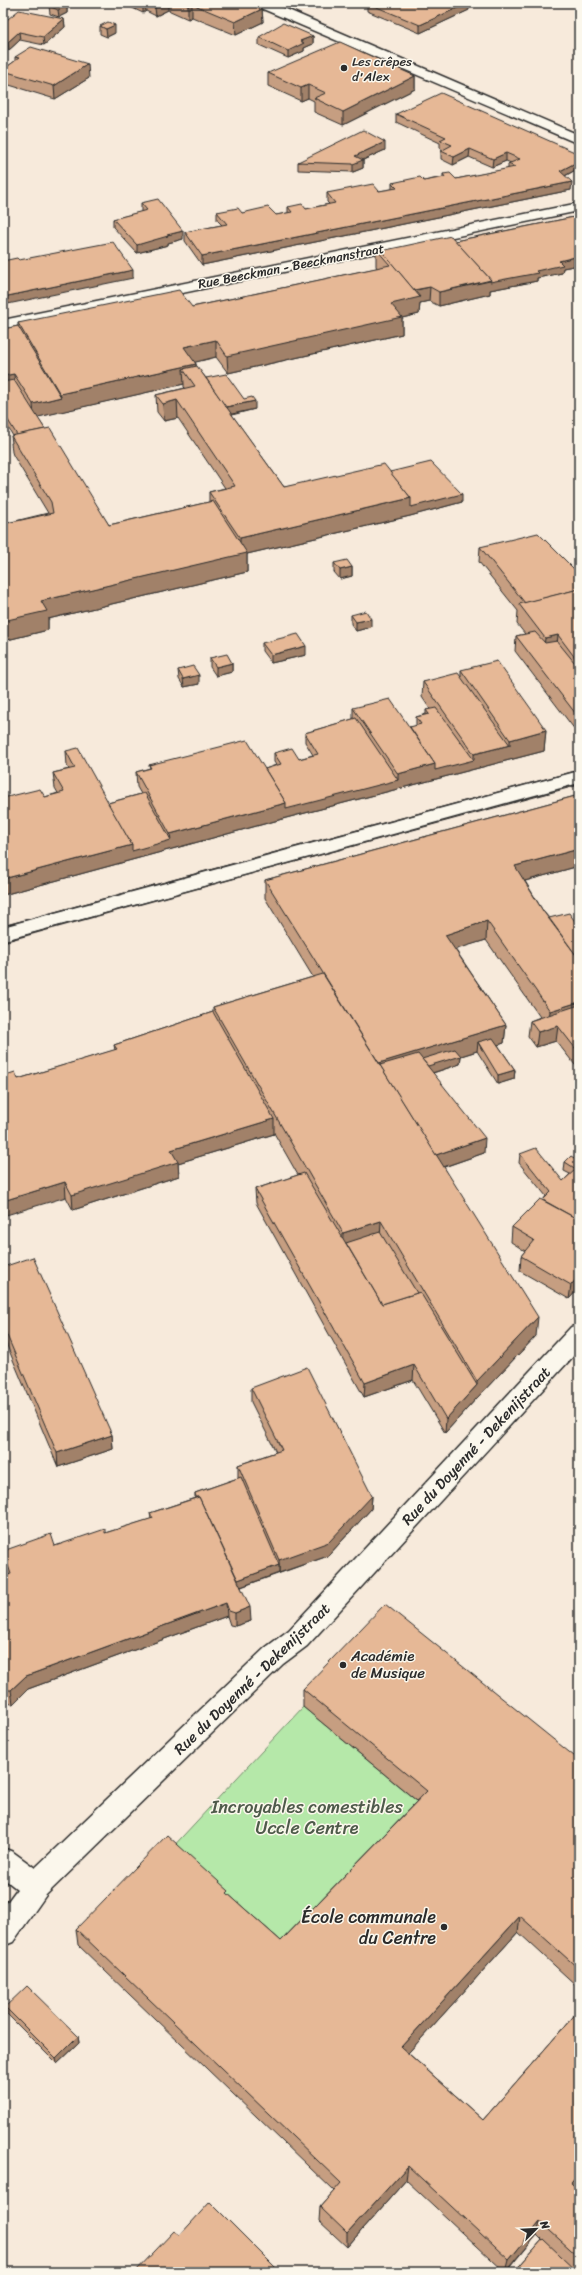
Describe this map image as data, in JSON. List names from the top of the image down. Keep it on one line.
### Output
{"streets":{"street":["Rue Beeckman - Beeckmanstraat","Rue du Doyenné - Dekenijstraat"]},"parks":["Incroyables comestibles Uccle Centre"],"places":["Les crêpes d'Alex","Académie de Musique","École communale du Centre"],"north":"top right"}
